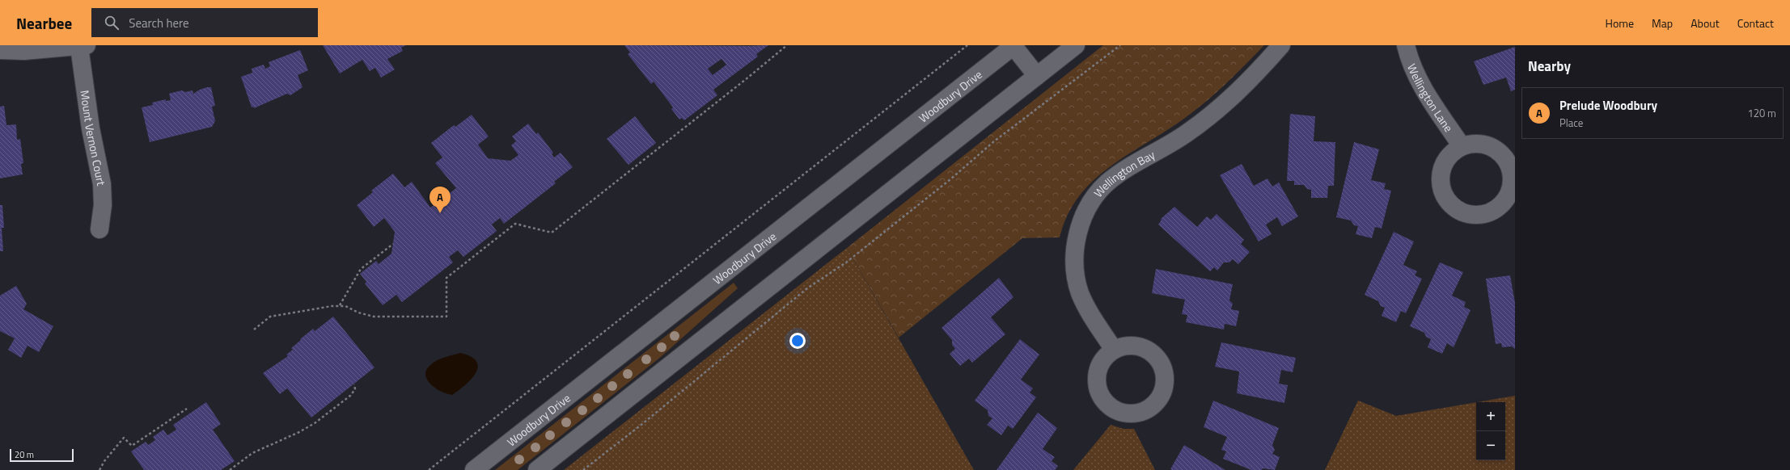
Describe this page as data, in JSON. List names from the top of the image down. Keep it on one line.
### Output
{"streets":{"main road":["Woodbury Drive","Wellington Lane","Mount Vernon Court","Wellington Bay"]},"scale_bar":"20 m","page":{"header":"Nearbee","search":"Search here","nav":["Home","Map","About","Contact"],"heading":"Nearby","list":[{"mark":"A","name":"Prelude Woodbury","note":"Place","value":"120 m"}],"pins":"A","map_buttons":["+","−"],"scale":"20 m"}}
